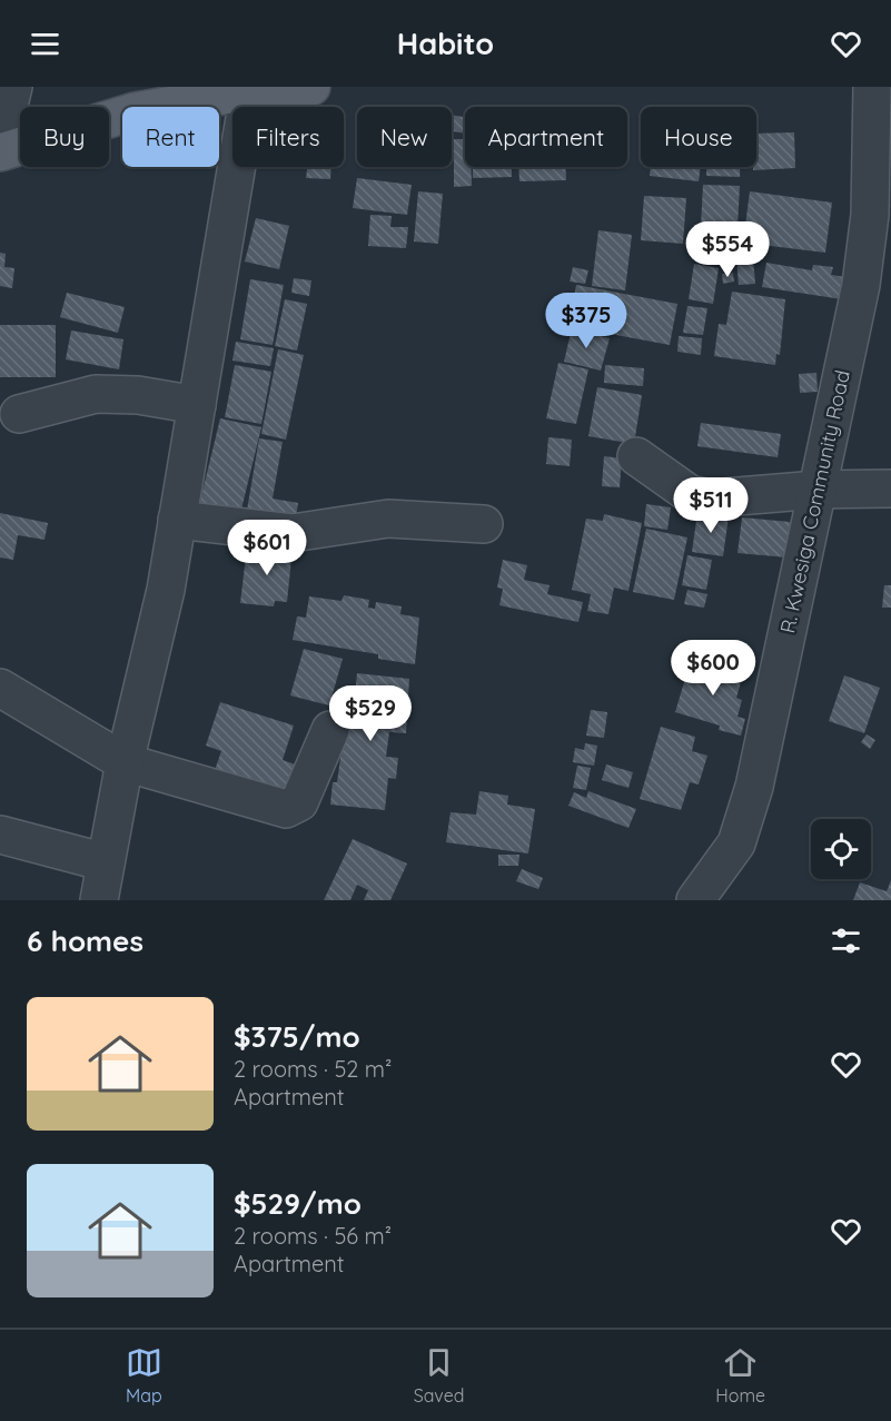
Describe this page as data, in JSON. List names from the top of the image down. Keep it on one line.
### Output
{"streets":{"street":["R. Kwesiga Community Road"]},"page":{"header":"Habito","chip":["Buy","Rent","Filters","New","Apartment","House"],"price":["$554","$375","$511","$601","$600","$529"],"heading":"6 homes","list":[{"name":"$375/mo","note":"2 rooms · 52 m² · Apartment"},{"name":"$529/mo","note":"2 rooms · 56 m² · Apartment"}],"tabs":["Map","Saved","Home"]}}
